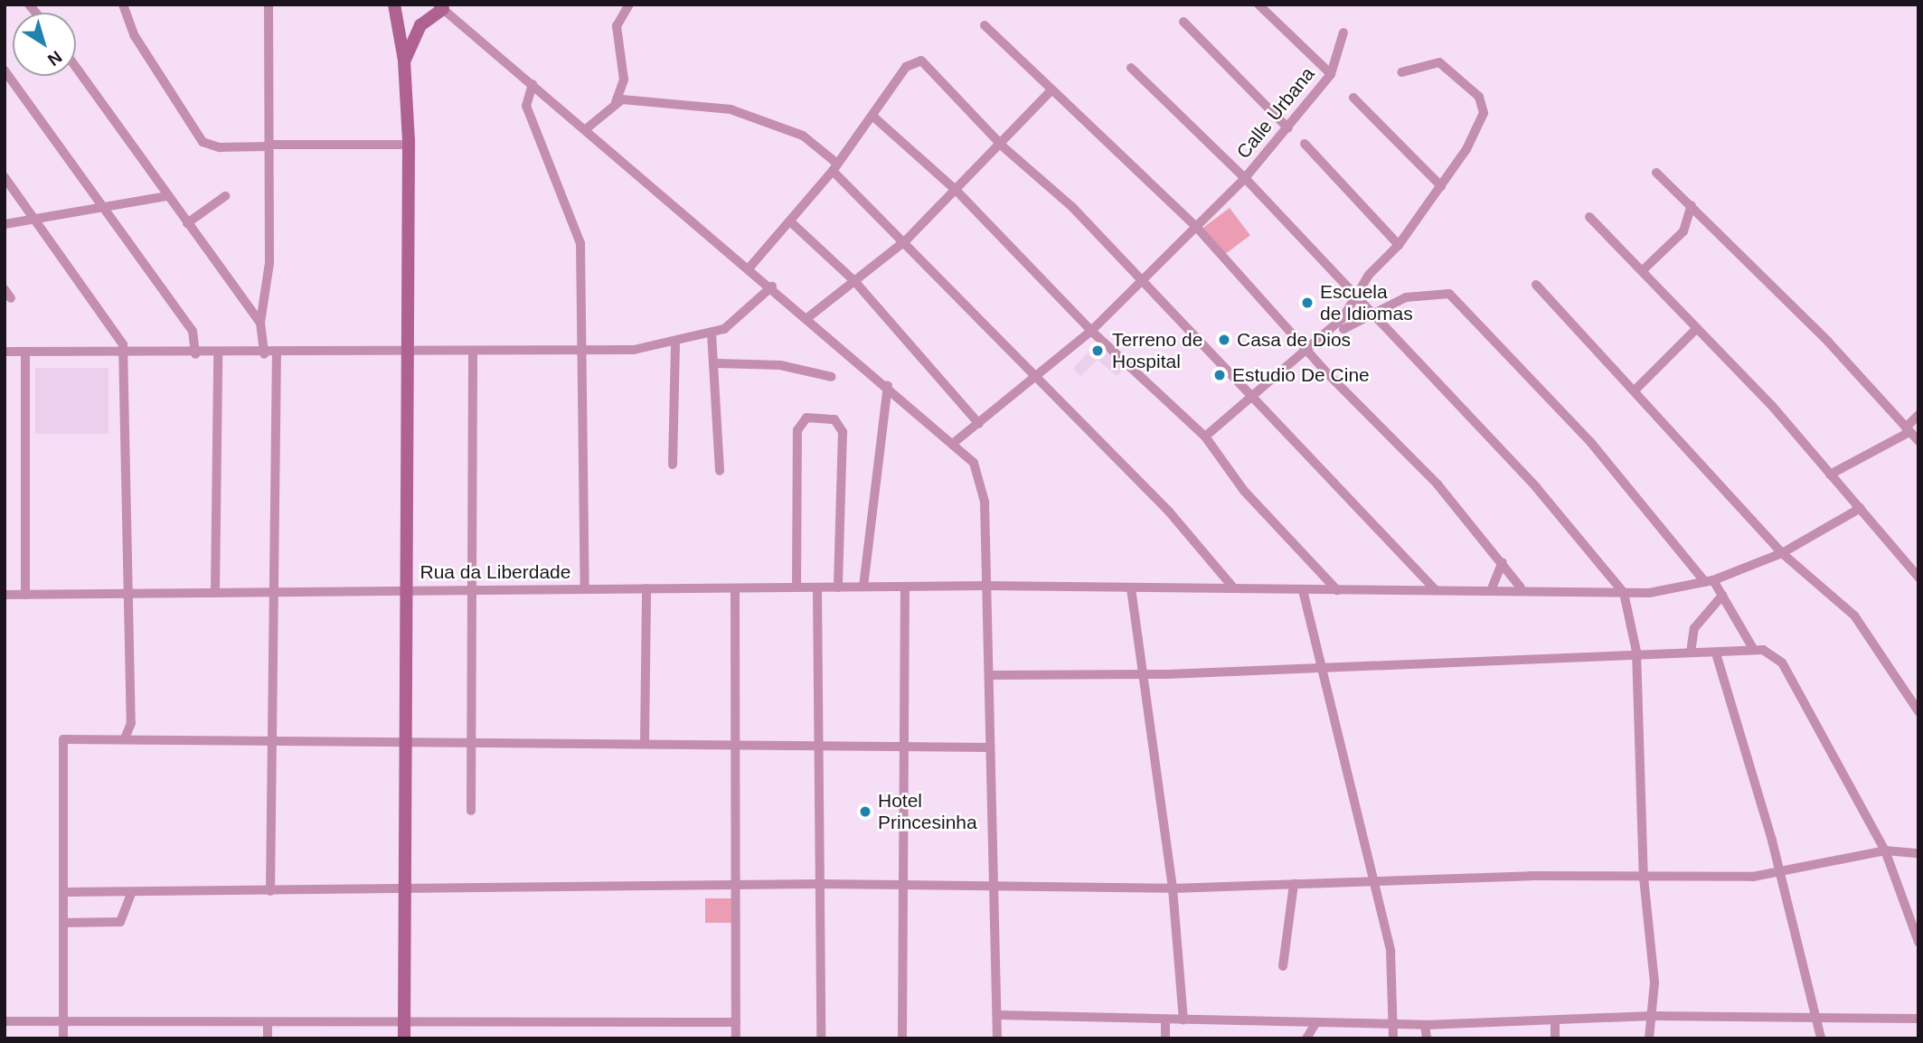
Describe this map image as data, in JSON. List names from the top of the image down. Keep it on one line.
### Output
{"streets":{"street":["Calle Urbana","Rua da Liberdade"]},"places":["Escuela de Idiomas","Casa de Dios","Terreno de Hospital","Estudio De Cine","Hotel Princesinha"],"north":"bottom right"}
